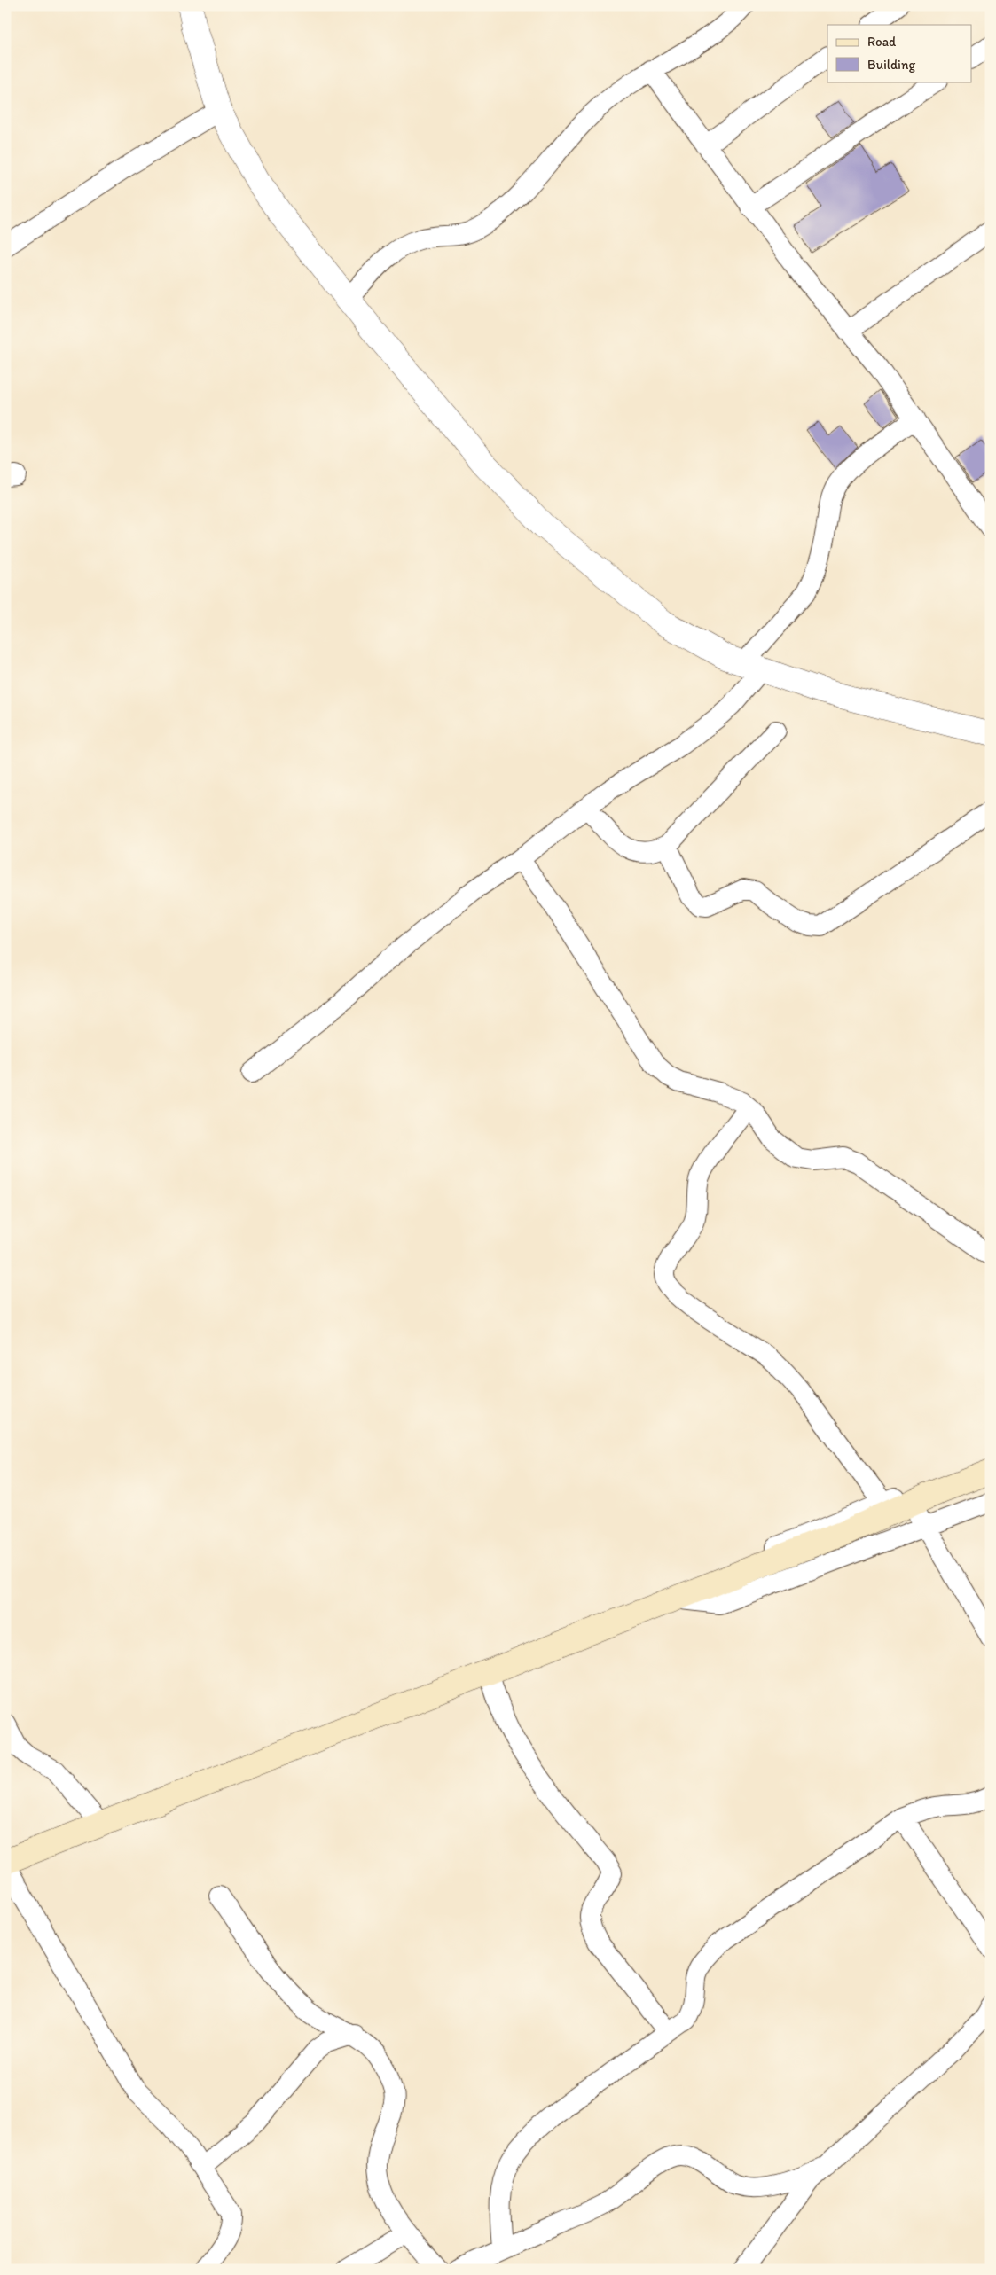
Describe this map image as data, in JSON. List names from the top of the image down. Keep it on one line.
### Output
{"legend":["Road","Building"]}
